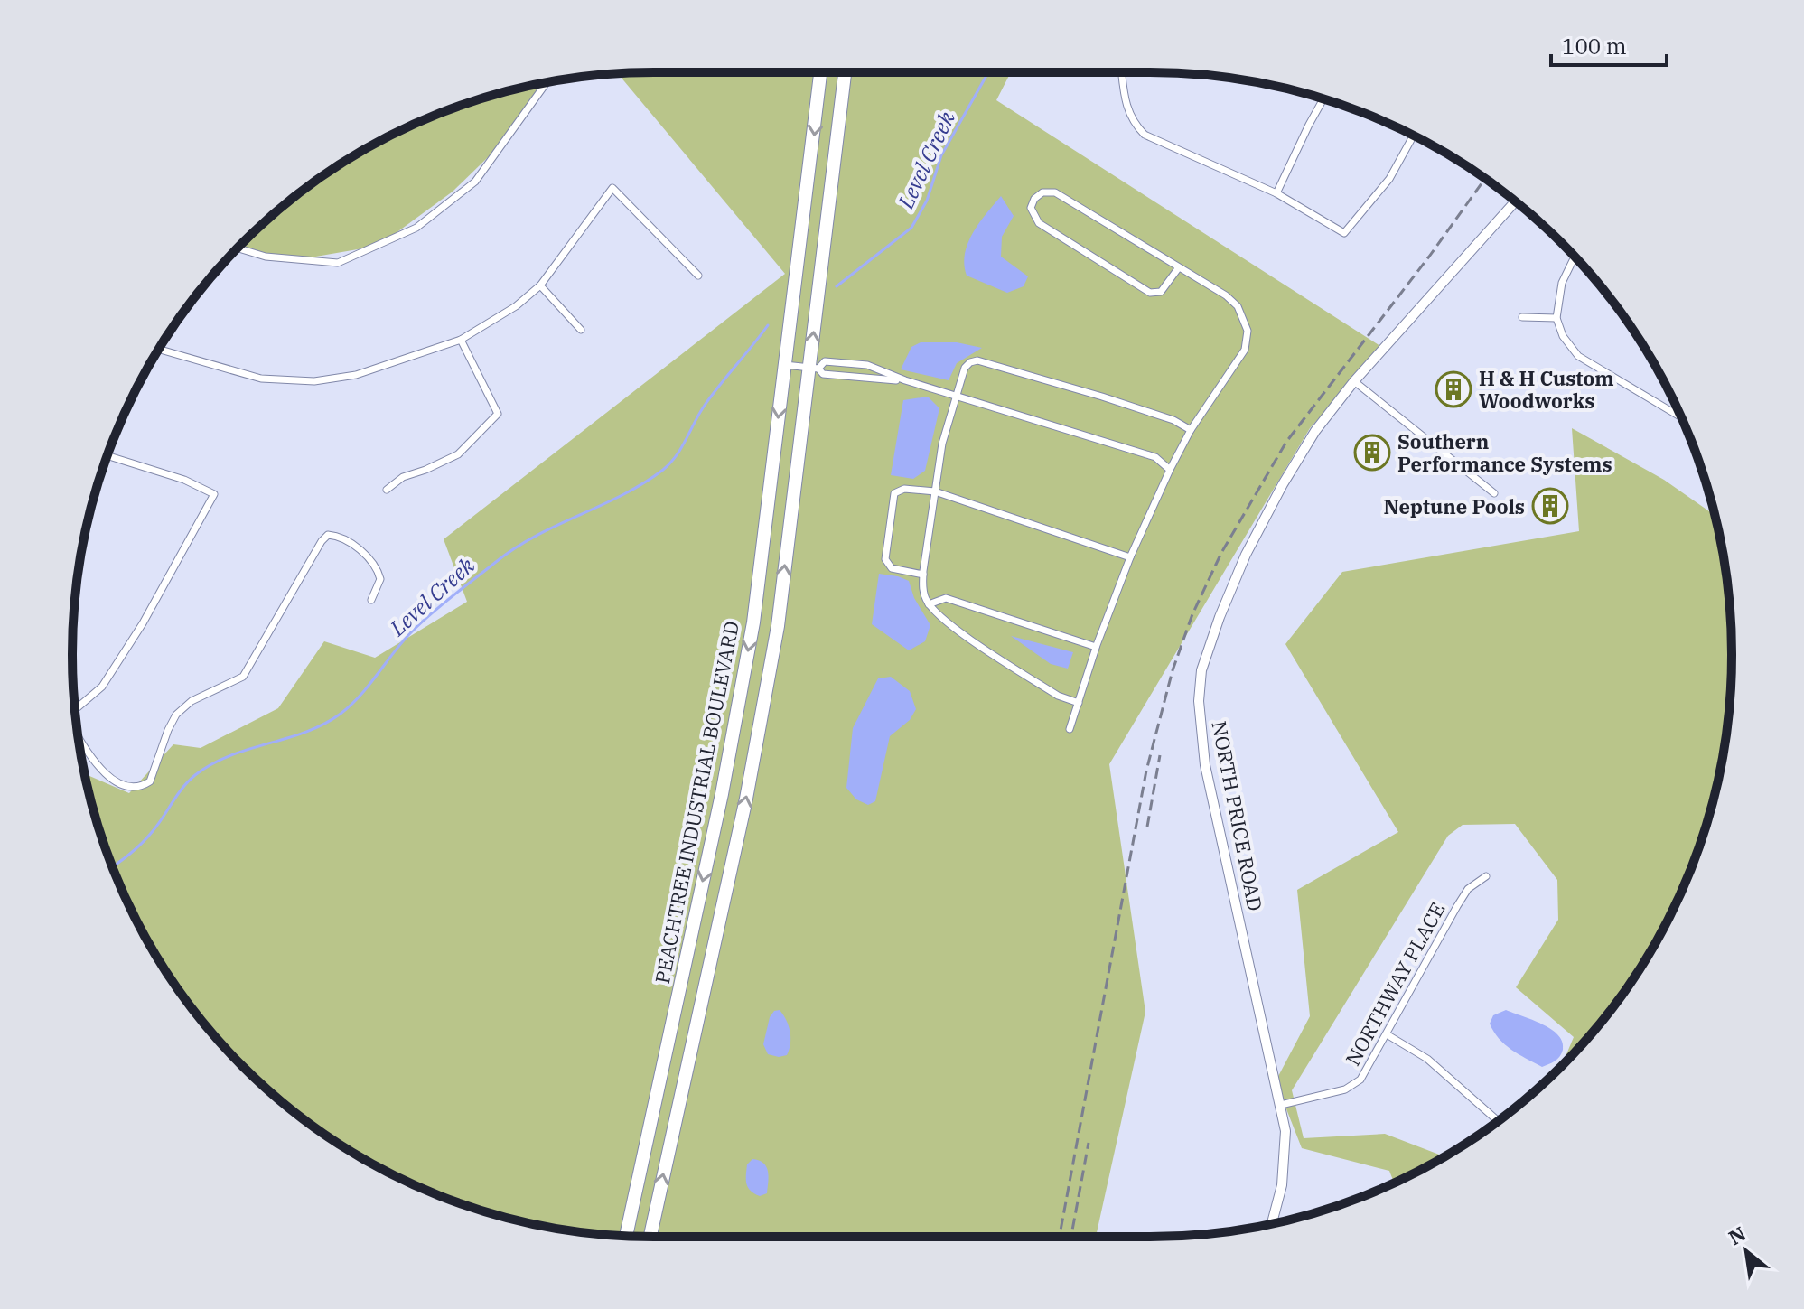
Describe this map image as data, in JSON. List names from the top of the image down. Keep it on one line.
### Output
{"streets":{"highway":["PEACHTREE INDUSTRIAL BOULEVARD"],"street":["NORTH PRICE ROAD","NORTHWAY PLACE"]},"crossings":[["NORTH PRICE ROAD","NORTHWAY PLACE"]],"water":["Level Creek"],"places":{"building":["H & H Custom Woodworks","Southern Performance Systems","Neptune Pools"]},"scale_bar":"100 m","north":"top left"}
